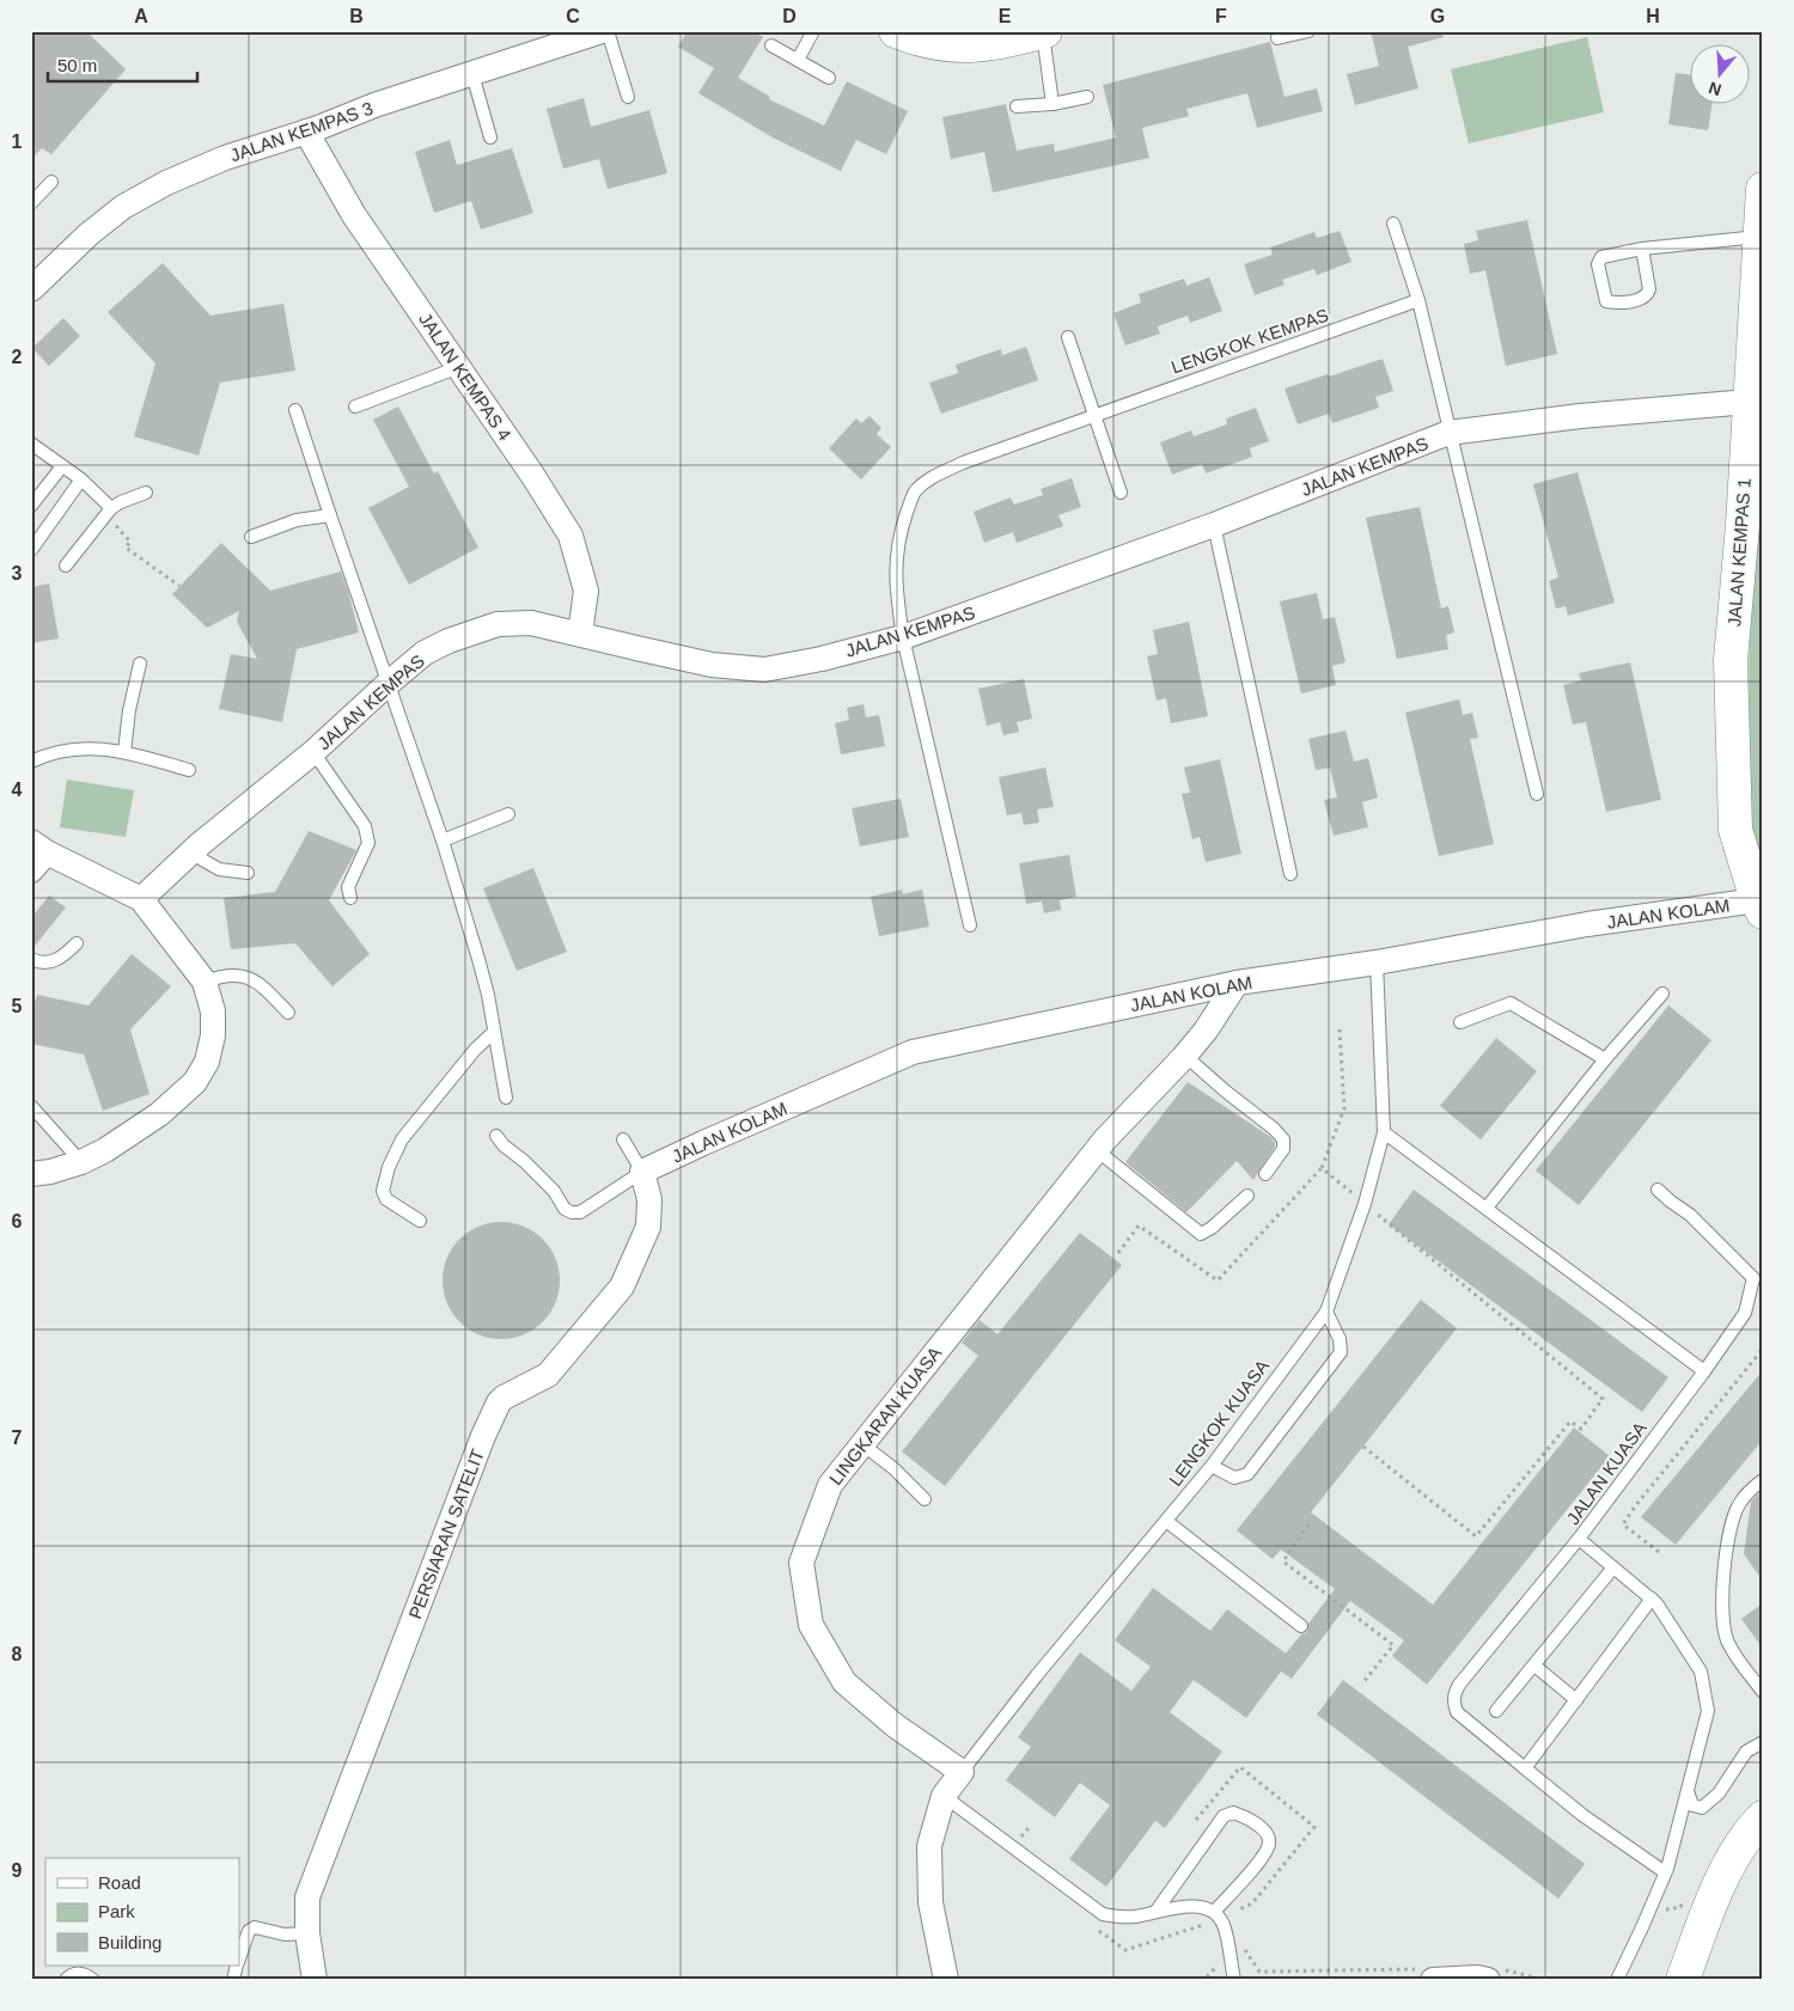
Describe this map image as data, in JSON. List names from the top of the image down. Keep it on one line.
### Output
{"streets":{"street":["JALAN KEMPAS 3","JALAN KEMPAS 4","JALAN KEMPAS","JALAN KEMPAS 1","JALAN KOLAM","LINGKARAN KUASA","PERSIARAN SATELIT"],"lane":["LENGKOK KEMPAS","LENGKOK KUASA","JALAN KUASA"]},"crossings":[["JALAN KEMPAS 3","JALAN KEMPAS 4"],["LENGKOK KEMPAS","JALAN KEMPAS"],["JALAN KEMPAS 4","JALAN KEMPAS"],["JALAN KEMPAS","JALAN KEMPAS 1"],["JALAN KEMPAS 1","JALAN KOLAM"],["JALAN KOLAM","LINGKARAN KUASA"],["JALAN KOLAM","LENGKOK KUASA"],["JALAN KOLAM","PERSIARAN SATELIT"],["LINGKARAN KUASA","LENGKOK KUASA"]],"legend":["Road","Park","Building"],"scale_bar":"50 m","north":"bottom","grid":{"columns":["A","B","C","D","E","F","G","H"],"rows":["1","2","3","4","5","6","7","8","9"]}}
